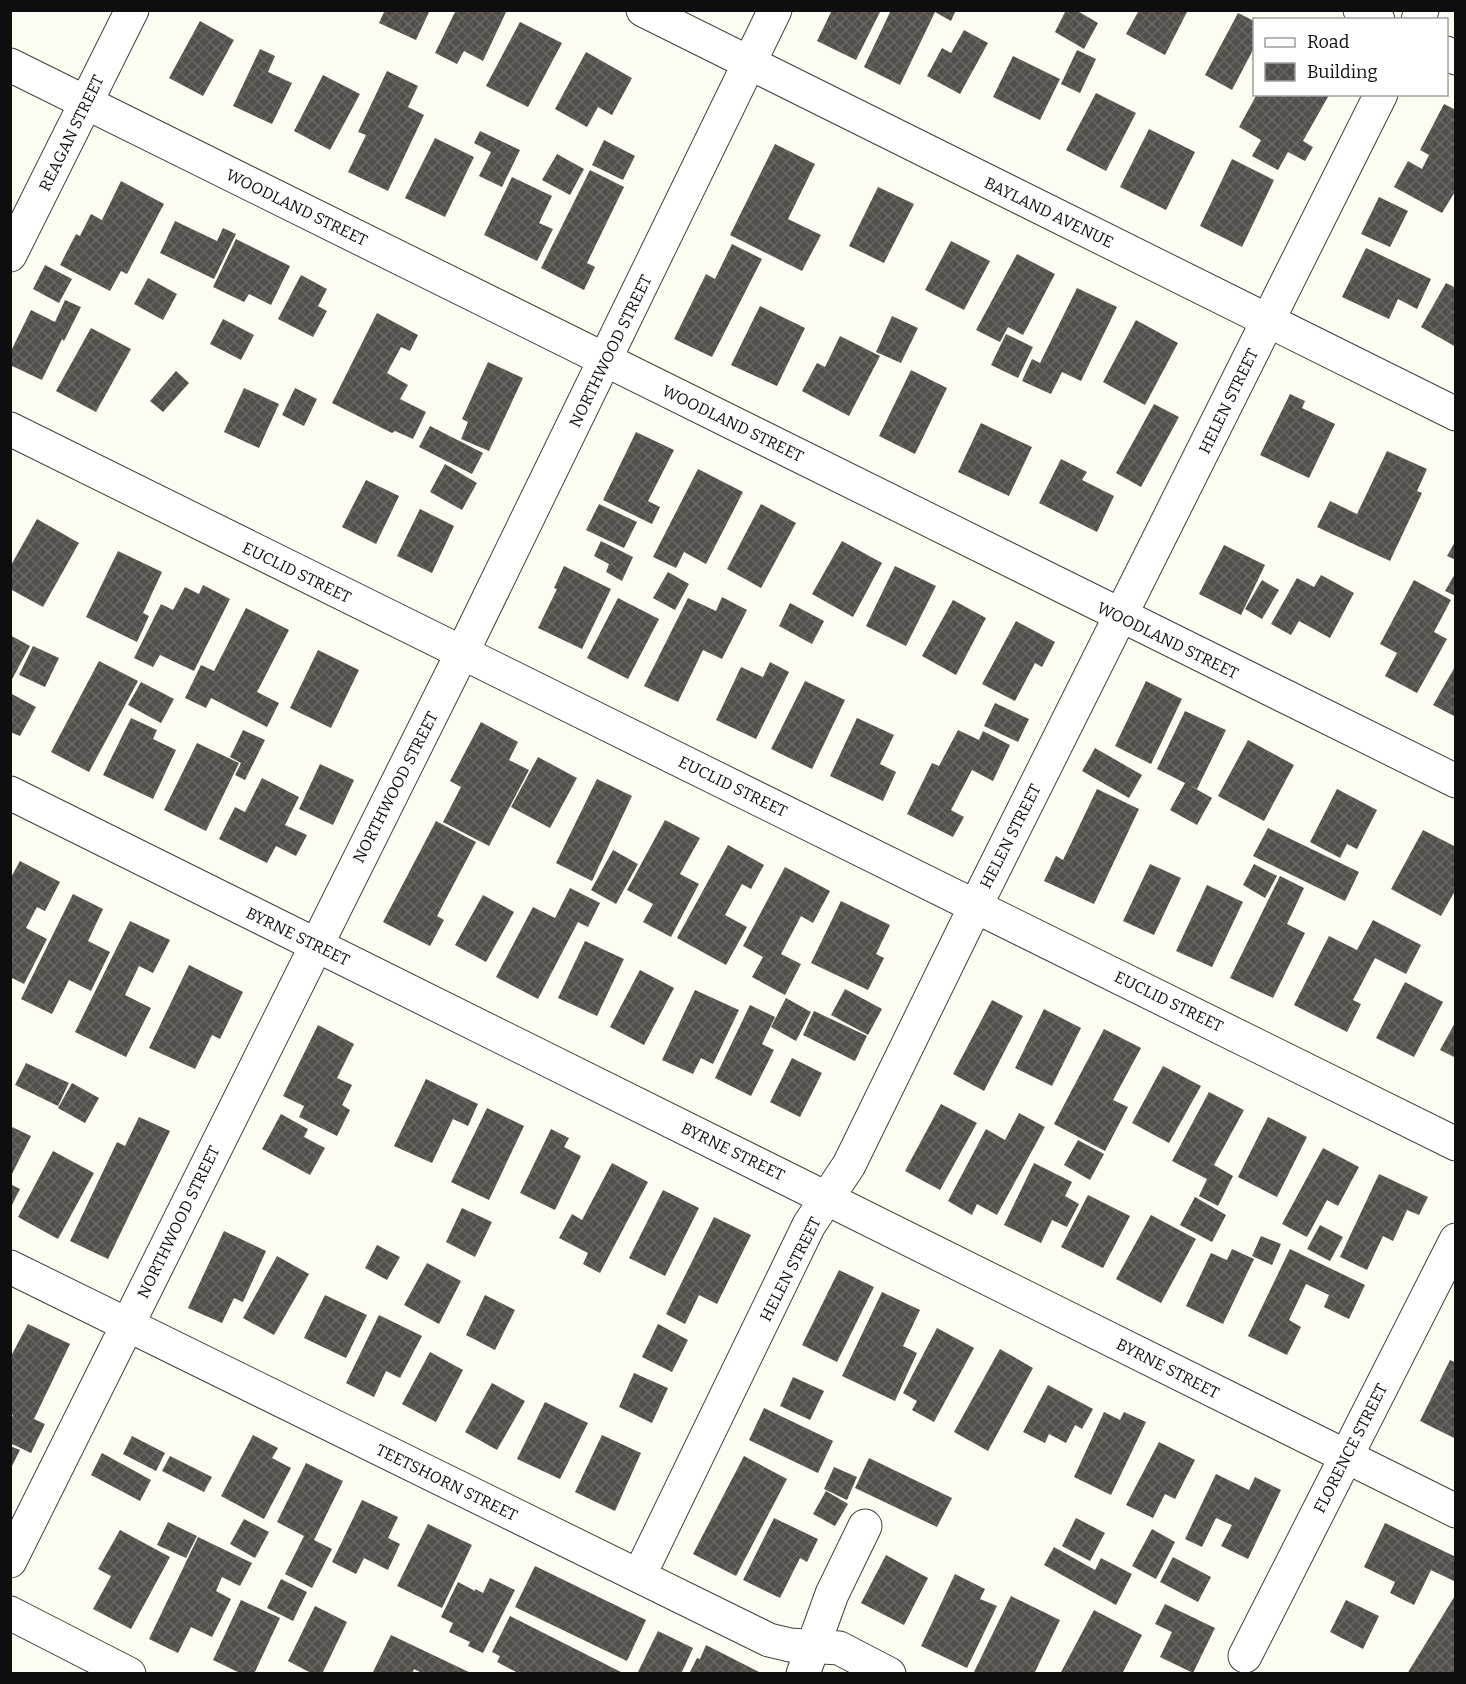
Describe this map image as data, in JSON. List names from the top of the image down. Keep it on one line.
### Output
{"streets":{"street":["REAGAN STREET","WOODLAND STREET","BAYLAND AVENUE","NORTHWOOD STREET","HELEN STREET","EUCLID STREET","BYRNE STREET","FLORENCE STREET","TEETSHORN STREET"]},"crossings":[["REAGAN STREET","WOODLAND STREET"],["WOODLAND STREET","NORTHWOOD STREET"],["WOODLAND STREET","HELEN STREET"],["BAYLAND AVENUE","NORTHWOOD STREET"],["BAYLAND AVENUE","HELEN STREET"],["NORTHWOOD STREET","EUCLID STREET"],["NORTHWOOD STREET","BYRNE STREET"],["NORTHWOOD STREET","TEETSHORN STREET"],["HELEN STREET","EUCLID STREET"],["HELEN STREET","BYRNE STREET"],["HELEN STREET","TEETSHORN STREET"],["BYRNE STREET","FLORENCE STREET"]],"legend":["Road","Building"]}
